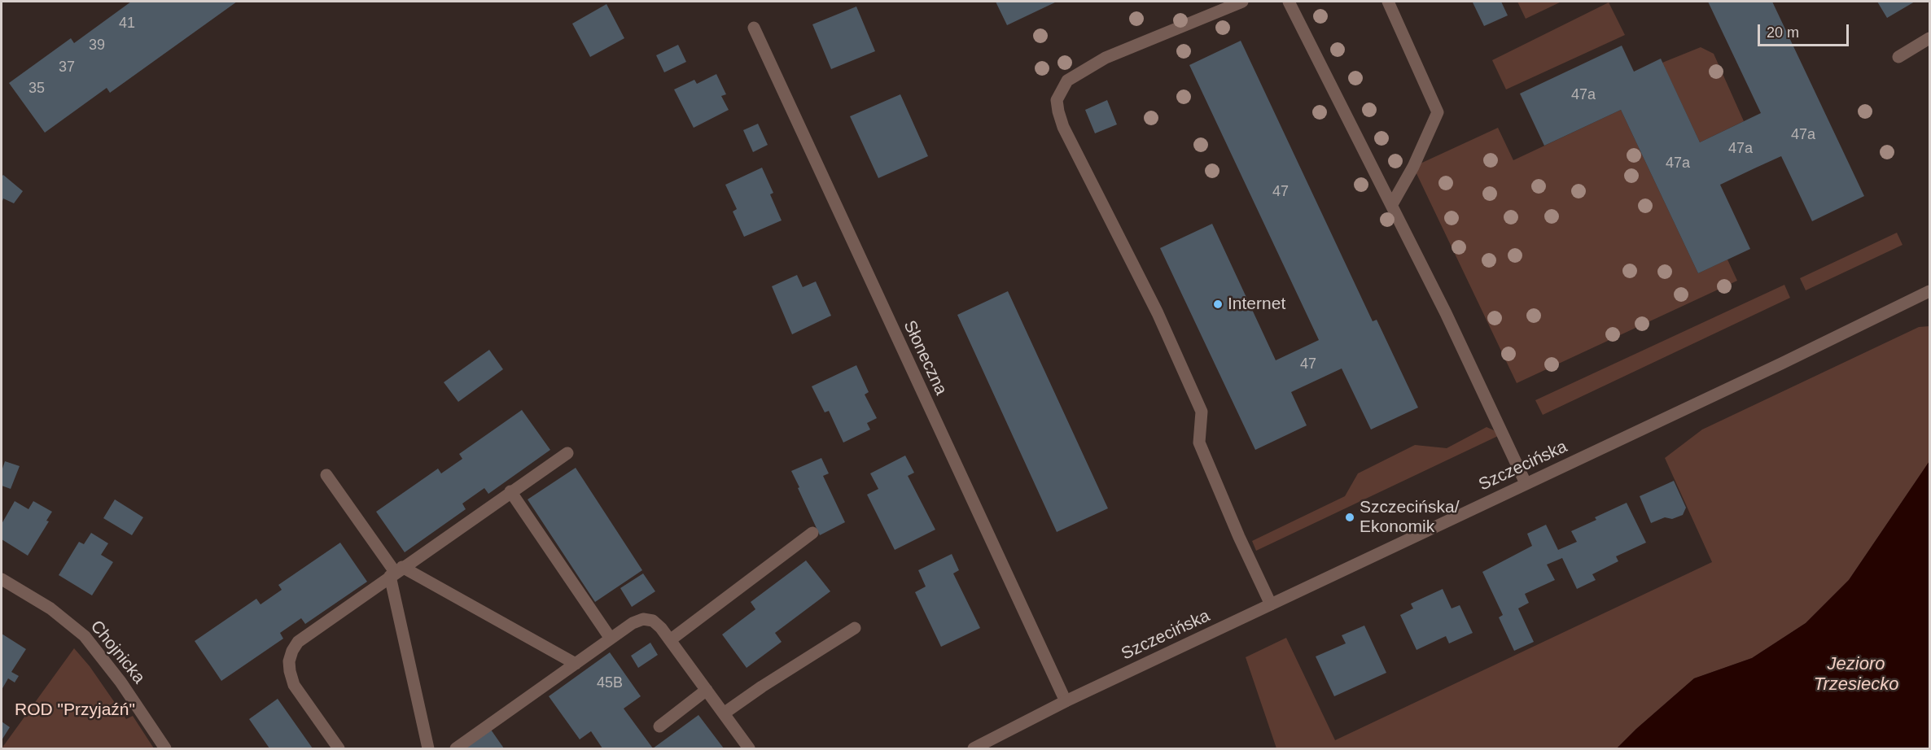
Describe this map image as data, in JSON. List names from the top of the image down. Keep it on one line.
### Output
{"streets":{"street":["Słoneczna","Szczecińska","Chojnicka"]},"crossings":[["Słoneczna","Szczecińska"]],"water":["Jezioro Trzesiecko"],"parks":["ROD \"Przyjaźń\""],"places":["Internet","Szczecińska/ Ekonomik"],"house_numbers":["41","39","37","35","47a","47a","47a","47a","47","47","45B"],"scale_bar":"20 m"}
